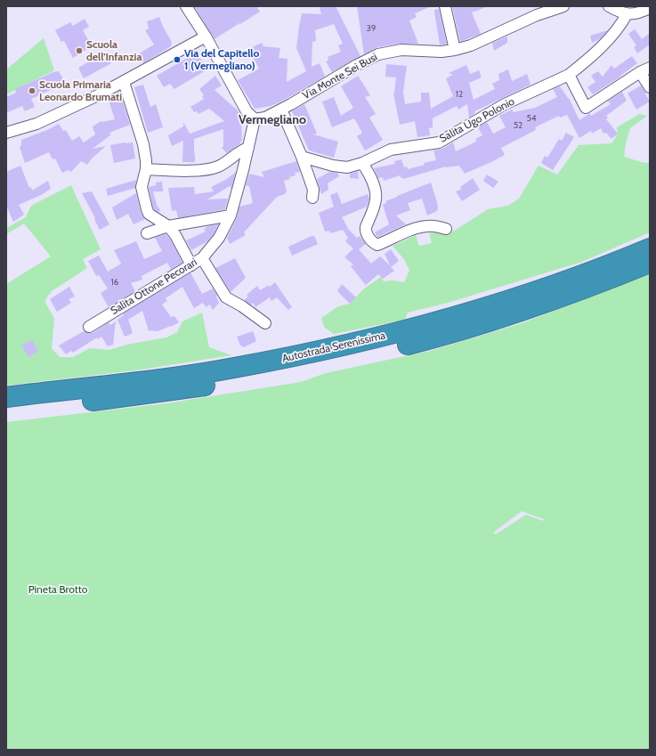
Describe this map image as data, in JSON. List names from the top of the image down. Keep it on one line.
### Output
{"streets":{"highway":["Autostrada Serenissima"],"street":["Via Monte Sei Busi","Salita Ugo Polonio","Salita Ottone Pecorari"]},"crossings":[["Via Monte Sei Busi","Salita Ottone Pecorari"]],"districts":["Vermegliano"],"parks":["Pineta Brotto"],"places":["Scuola dell'Infanzia","Via del Capitello 1 (Vermegliano)","Scuola Primaria Leonardo Brumati"],"house_numbers":["39","12","54","52","16"]}
